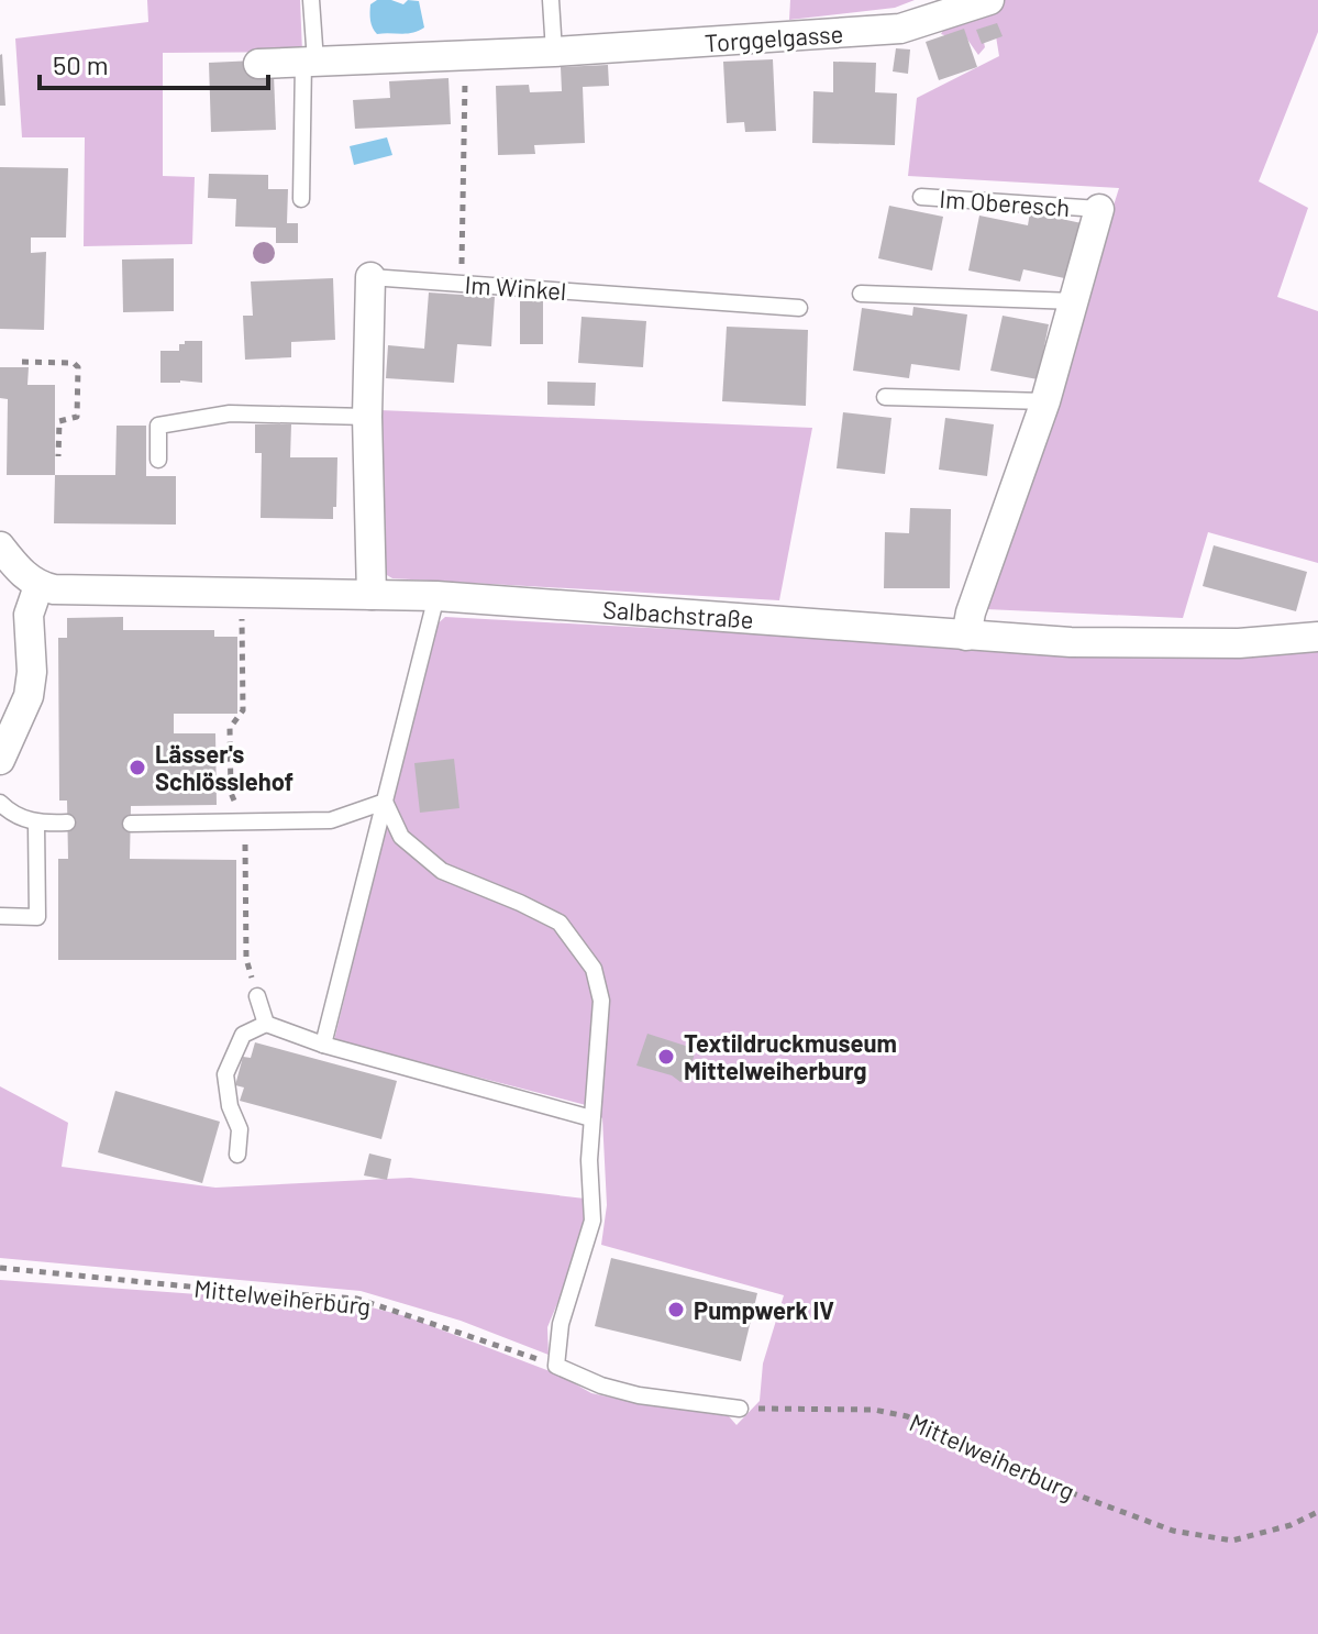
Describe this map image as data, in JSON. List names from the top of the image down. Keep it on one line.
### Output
{"streets":{"street":["Torggelgasse","Im Oberesch","Im Winkel","Salbachstraße"],"path":["Mittelweiherburg"]},"crossings":[["Im Oberesch","Salbachstraße"],["Im Winkel","Salbachstraße"]],"places":["Lässer's Schlösslehof","Textildruckmuseum Mittelweiherburg","Pumpwerk IV"],"scale_bar":"50 m"}
